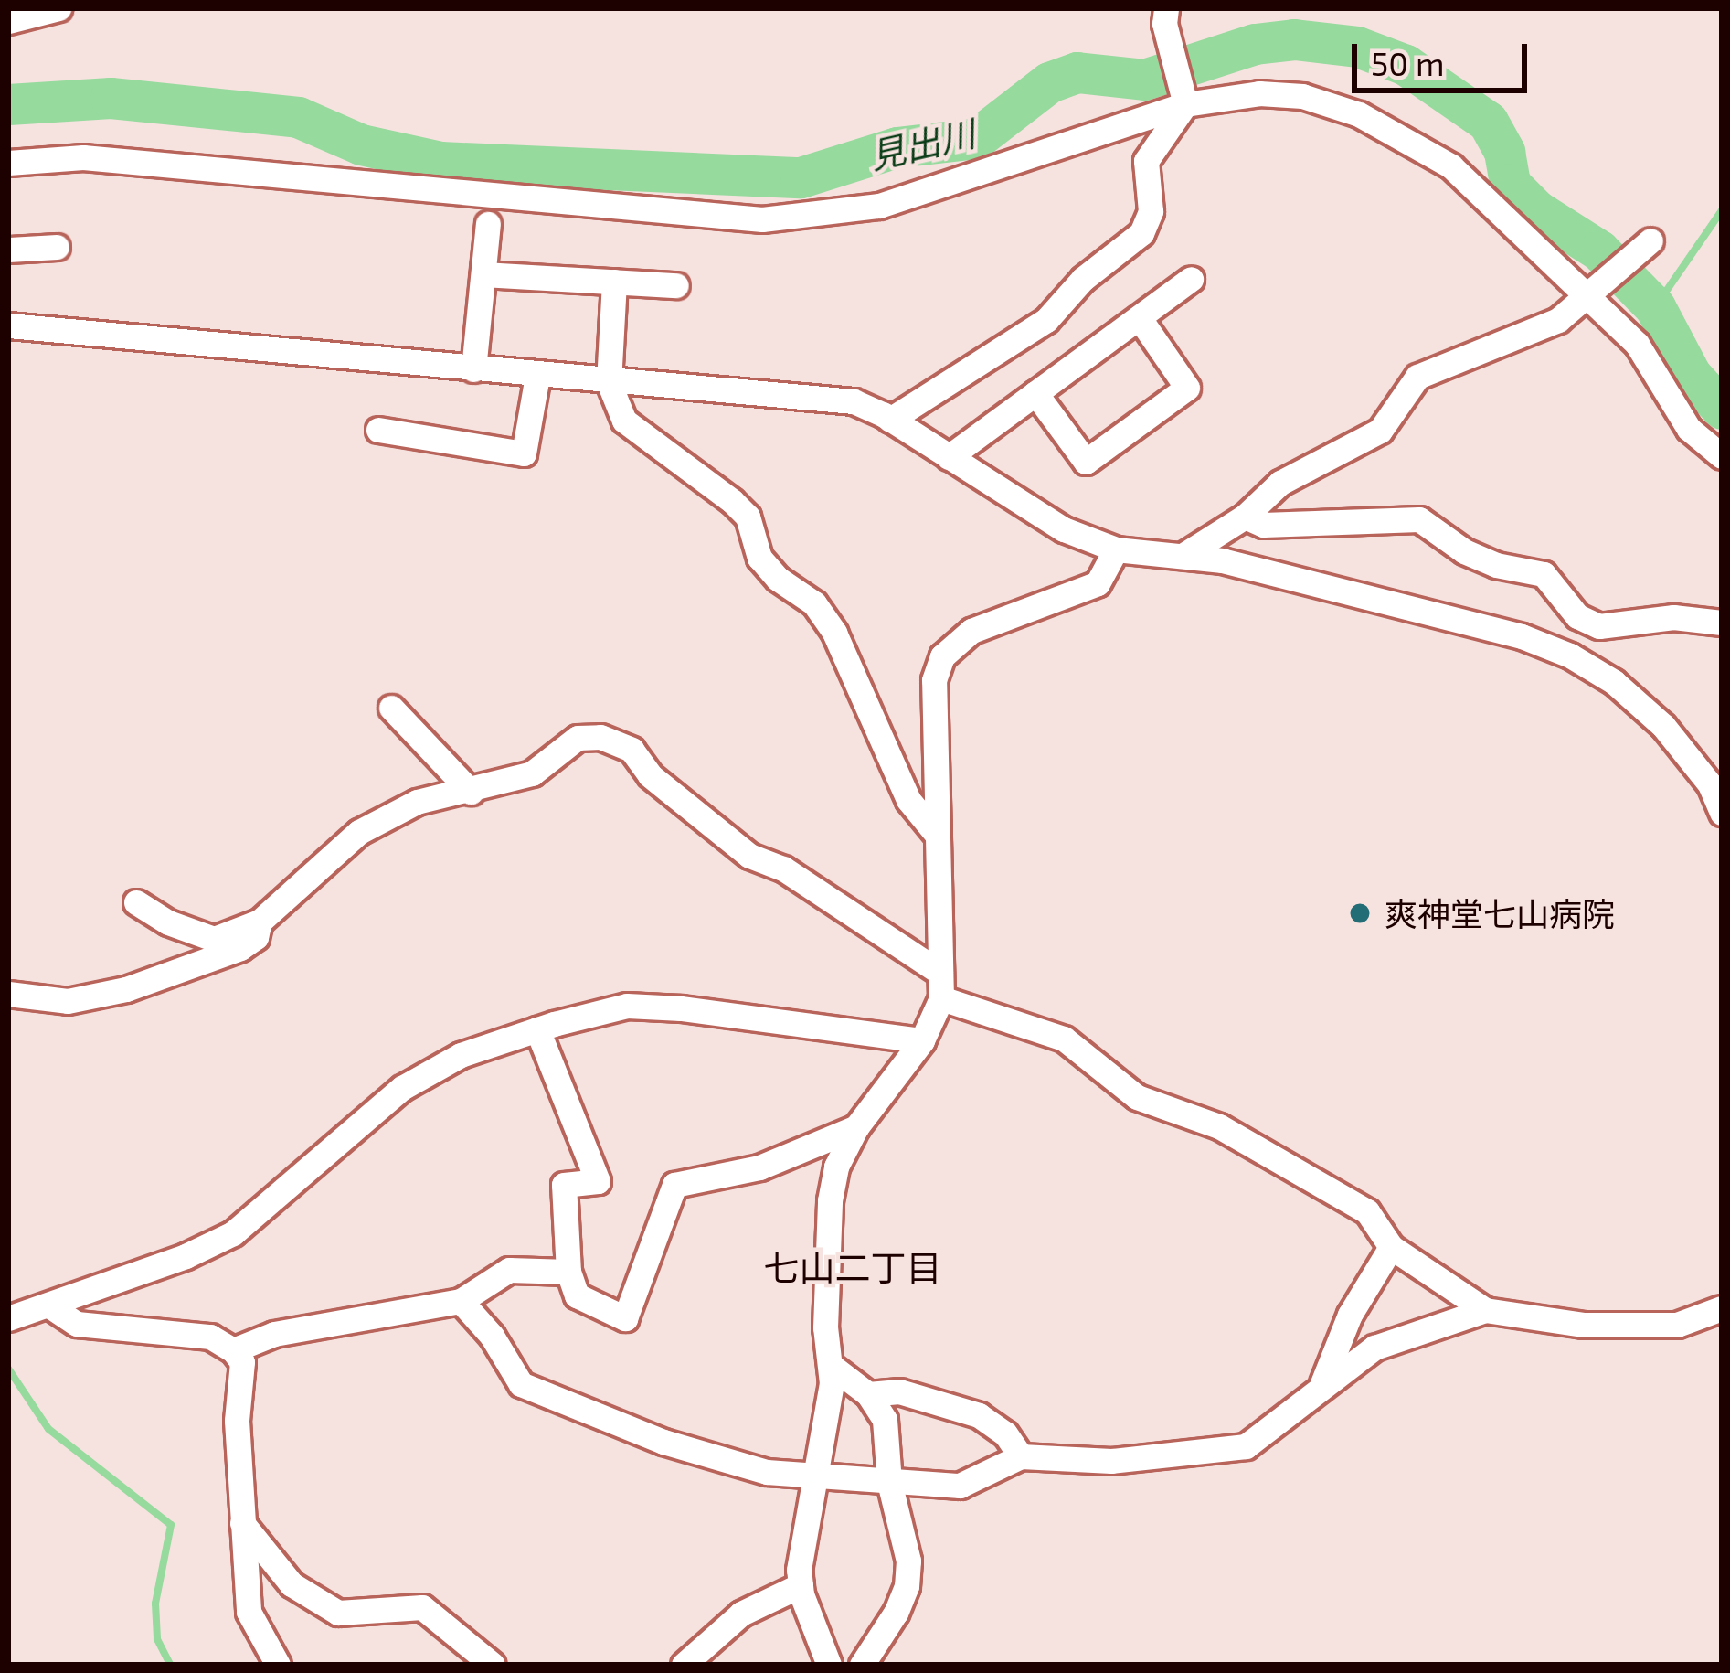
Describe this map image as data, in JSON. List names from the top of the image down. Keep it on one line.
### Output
{"districts":["七山二丁目"],"water":["見出川"],"places":["爽神堂七山病院"],"scale_bar":"50 m"}
